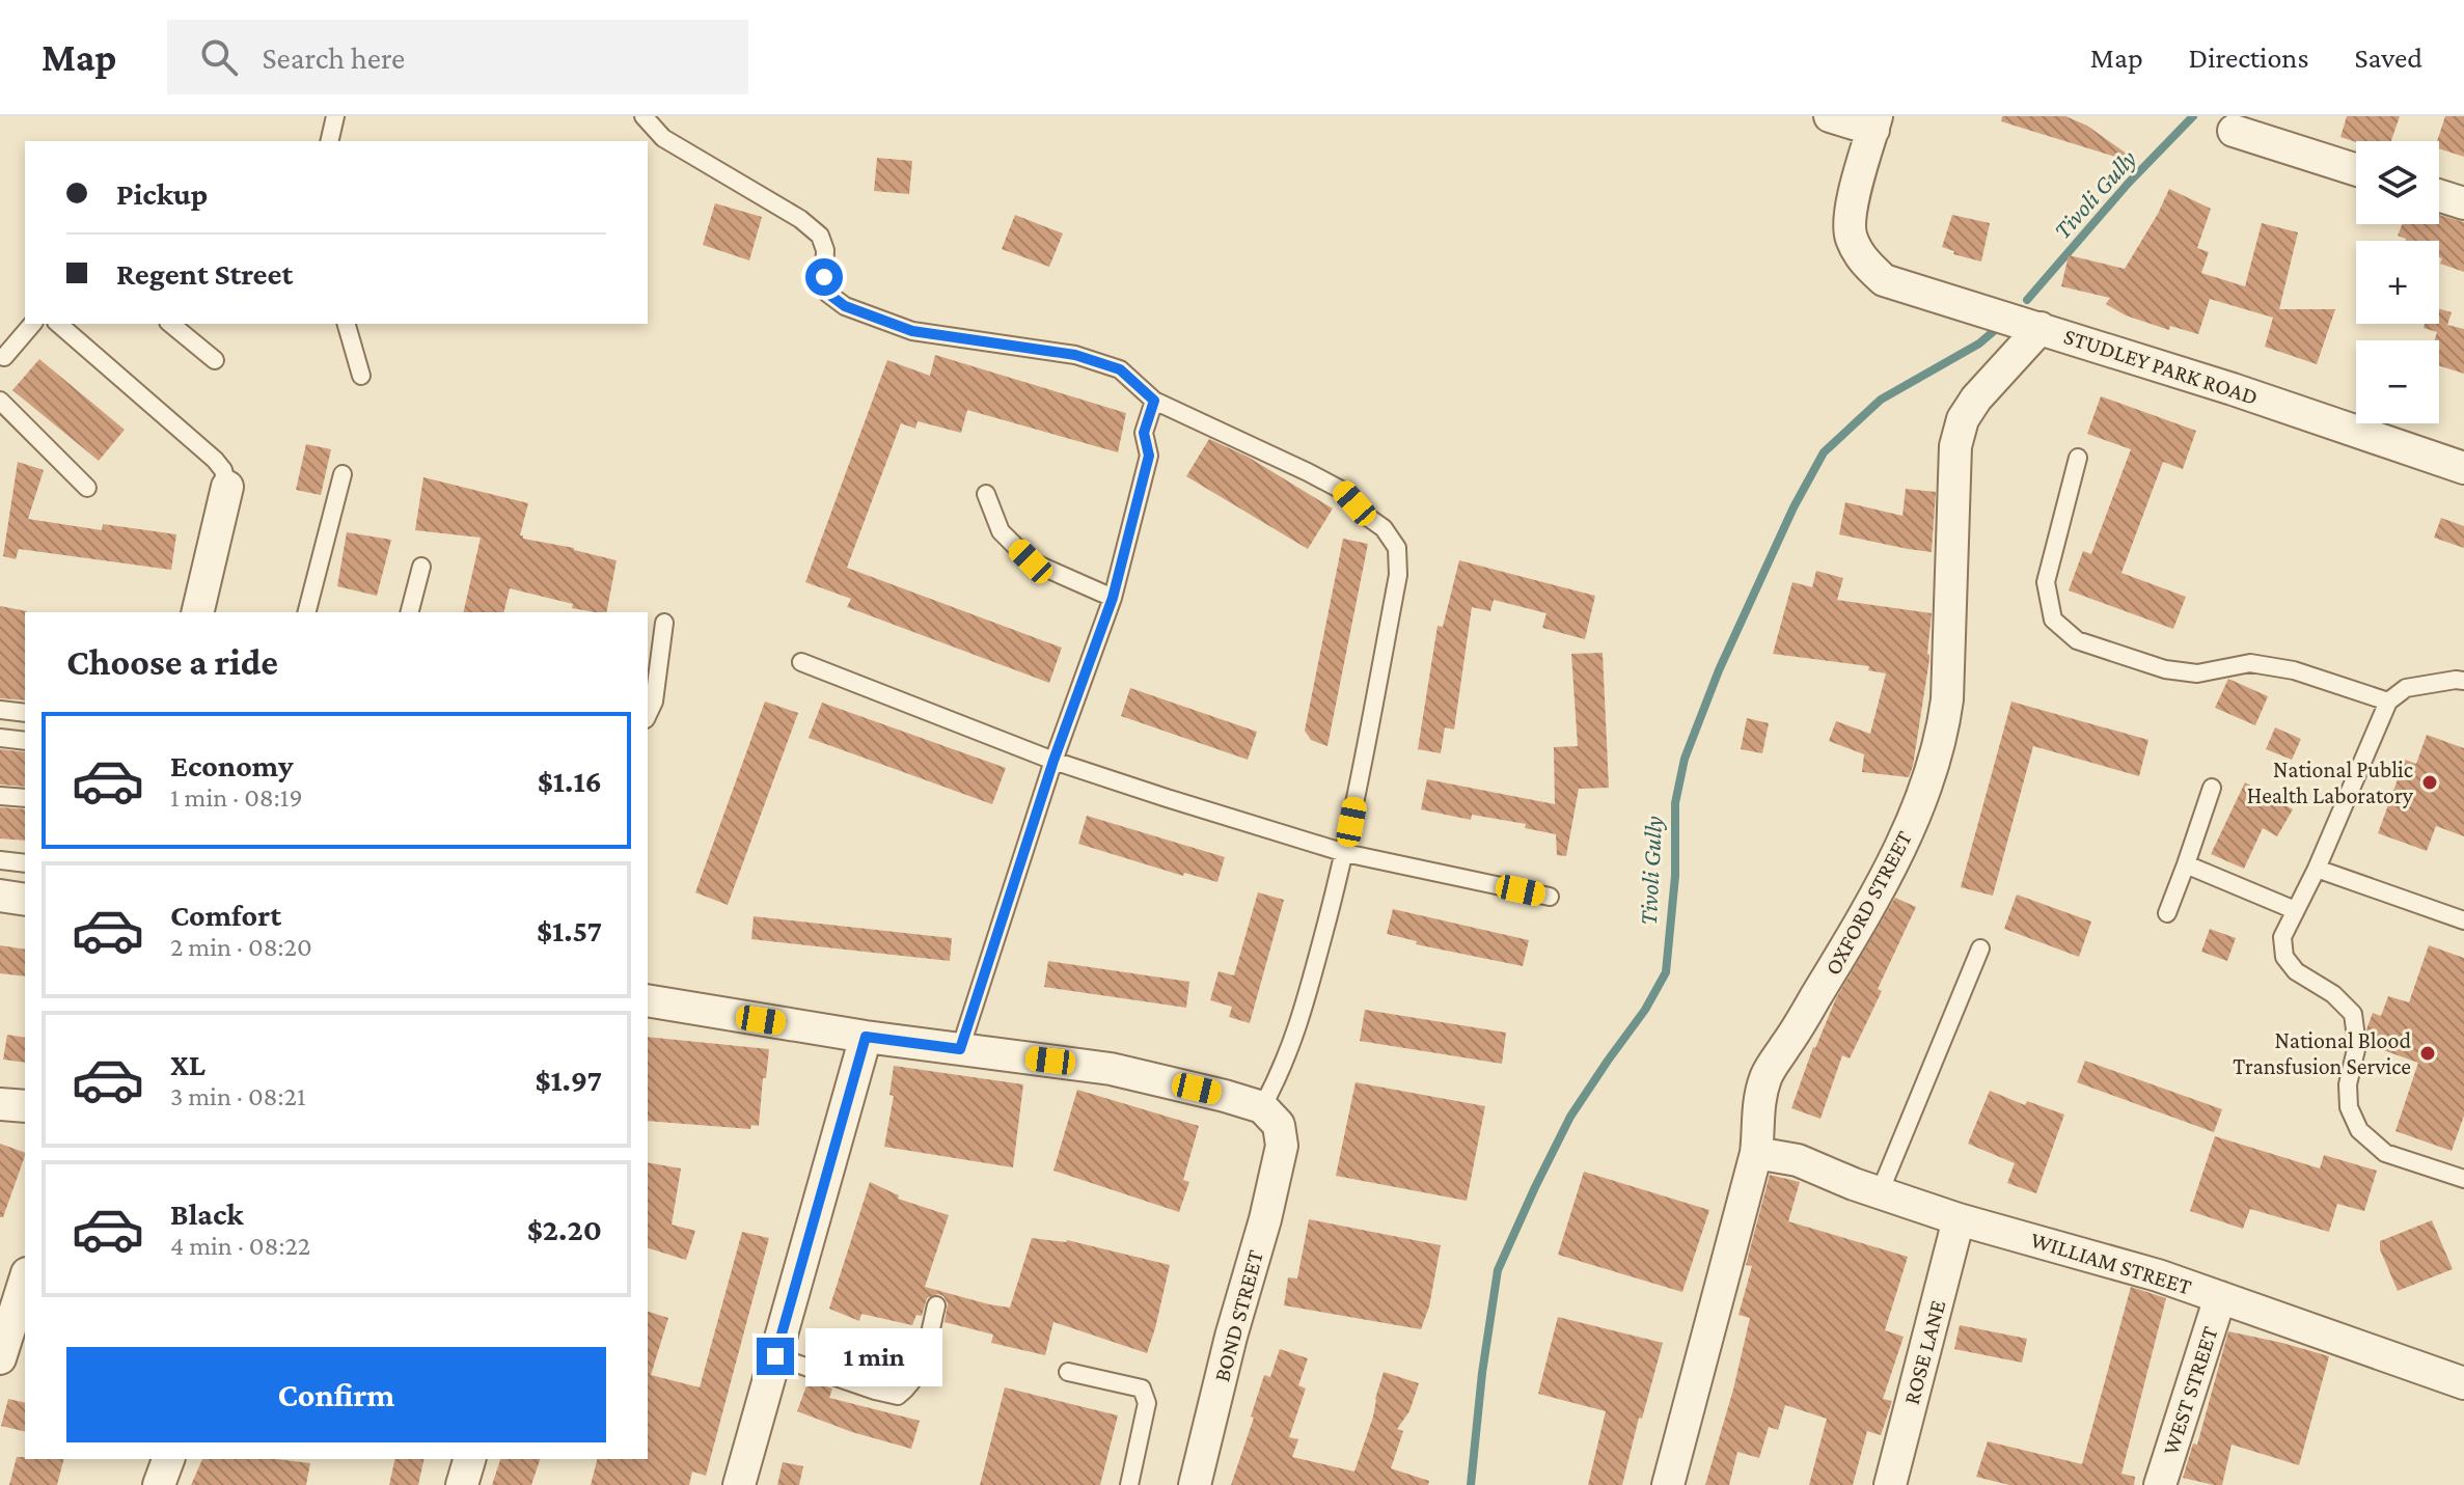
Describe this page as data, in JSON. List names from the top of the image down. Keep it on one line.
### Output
{"streets":{"street":["STUDLEY PARK ROAD","OXFORD STREET","WILLIAM STREET","BOND STREET","ROSE LANE","WEST STREET"]},"crossings":[["STUDLEY PARK ROAD","OXFORD STREET"],["OXFORD STREET","WILLIAM STREET"],["WILLIAM STREET","ROSE LANE"],["WILLIAM STREET","WEST STREET"]],"water":["Tivoli Gully"],"places":["National Public Health Laboratory","National Blood Transfusion Service"],"page":{"header":"Map","search":"Search here","nav":["Map","Directions","Saved"],"map_buttons":["+","−"],"banner":["Pickup","Regent Street"],"heading":"Choose a ride","list":[{"name":"Economy","note":"1 min · 08:19","value":"$1.16"},{"name":"Comfort","note":"2 min · 08:20","value":"$1.57"},{"name":"XL","note":"3 min · 08:21","value":"$1.97"},{"name":"Black","note":"4 min · 08:22","value":"$2.20"}],"bubble":"1 min","buttons":"Confirm"}}
